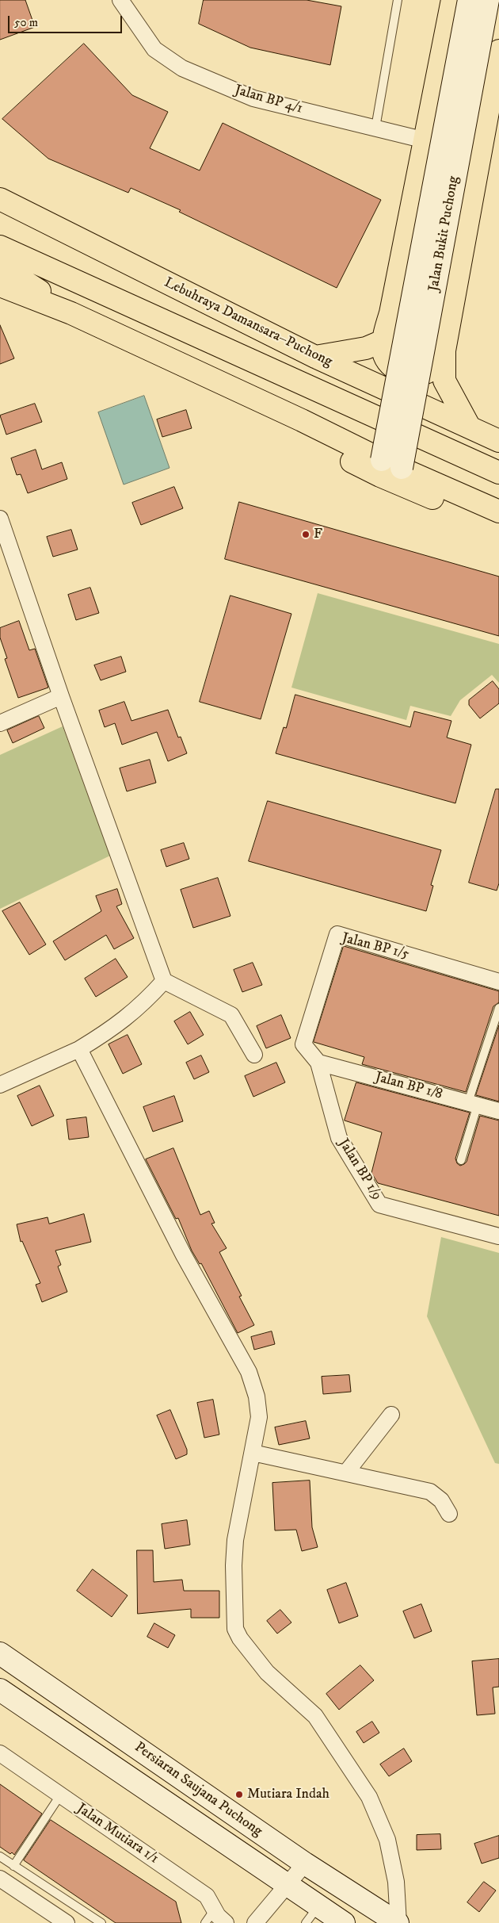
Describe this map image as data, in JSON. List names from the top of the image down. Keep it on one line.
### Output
{"streets":{"highway":["Lebuhraya Damansara–Puchong"],"main road":["Jalan Bukit Puchong","Persiaran Saujana Puchong"],"street":["Jalan BP 4/1","Jalan BP 1/5","Jalan BP 1/8","Jalan BP 1/9","Jalan Mutiara 1/1"]},"crossings":[["Jalan BP 1/5","Jalan BP 1/9"],["Jalan BP 1/8","Jalan BP 1/9"]],"places":["F","Mutiara Indah"],"scale_bar":"50 m"}
